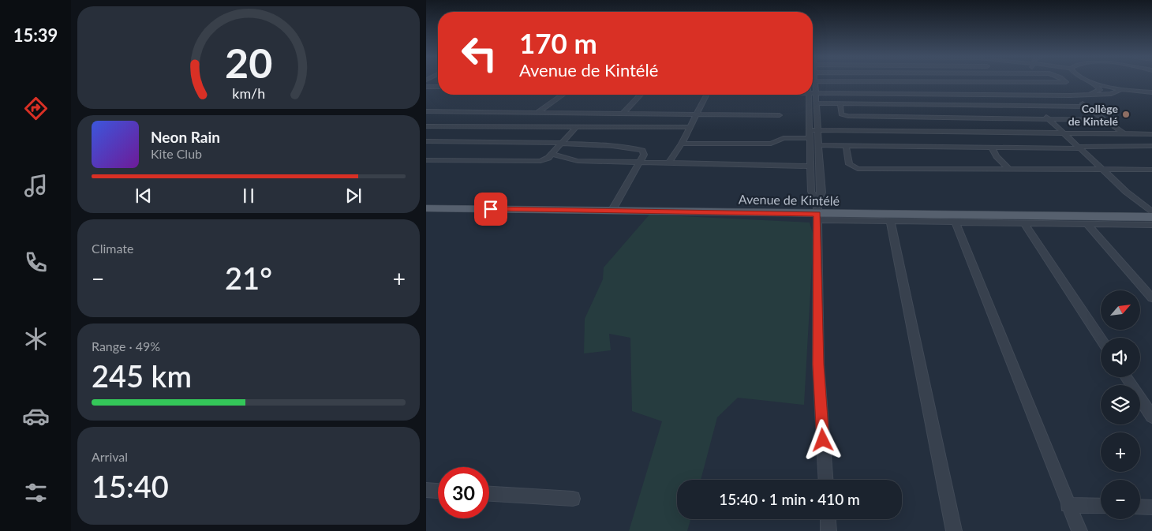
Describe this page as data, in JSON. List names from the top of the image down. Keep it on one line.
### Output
{"streets":{"main road":["Avenue de Kintélé"]},"places":["Collège de Kintelé"],"north":"top right","page":{"tabs":"15:39","turn":["170 m","Avenue de Kintélé"],"song":["Neon Rain","Kite Club"],"tile":["Climate",["Range · 49%","245 km"],["Arrival","15:40"]],"heat":["−","21°","+"],"map_buttons":["+","−"],"limit":"30","trip":"15:40 · 1 min · 410 m","gauge":["20","km/h"]}}
